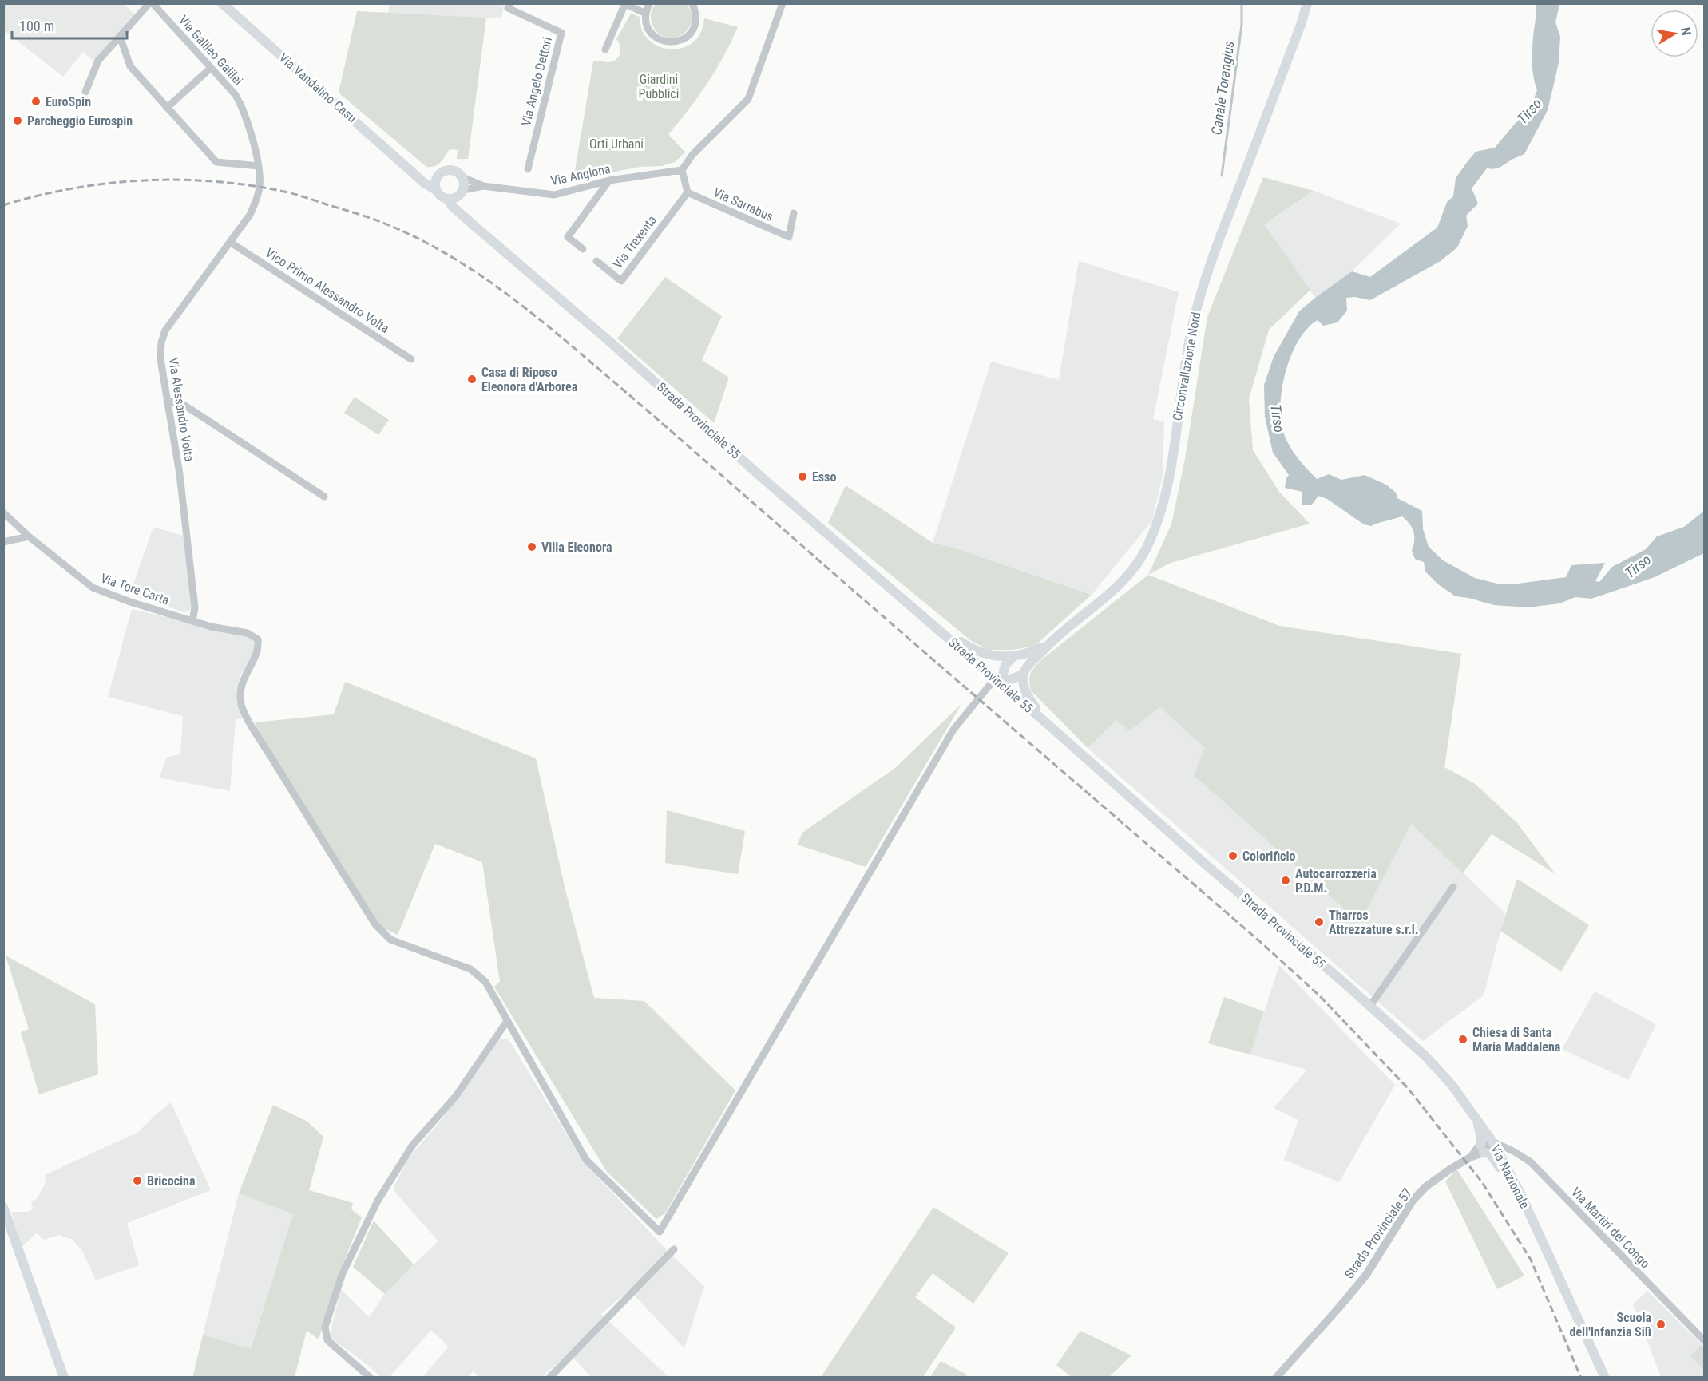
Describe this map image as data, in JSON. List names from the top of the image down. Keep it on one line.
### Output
{"streets":{"main road":["Via Vandalino Casu","Circonvallazione Nord","Strada Provinciale 55","Via Nazionale"],"street":["Via Galileo Galilei","Via Angelo Dettori","Via Anglona","Via Sarrabus","Via Trexenta","Vico Primo Alessandro Volta","Via Alessandro Volta","Via Tore Carta","Via Martiri del Congo","Strada Provinciale 57"]},"crossings":[["Via Galileo Galilei","Via Alessandro Volta"],["Via Vandalino Casu","Via Anglona"],["Via Sarrabus","Via Trexenta"],["Vico Primo Alessandro Volta","Via Alessandro Volta"],["Circonvallazione Nord","Strada Provinciale 55"],["Via Alessandro Volta","Via Tore Carta"],["Strada Provinciale 55","Via Nazionale"],["Via Nazionale","Via Martiri del Congo"]],"water":["Canale Torangius","Tirso"],"parks":["Giardini Pubblici","Orti Urbani"],"places":["EuroSpin","Parcheggio Eurospin","Casa di Riposo Eleonora d'Arborea","Esso","Villa Eleonora","Colorificio","Autocarrozzeria P.D.M.","Tharros Attrezzature s.r.l.","Chiesa di Santa Maria Maddalena","Bricocina","Scuola dell'Infanzia Silì"],"scale_bar":"100 m","north":"right"}
